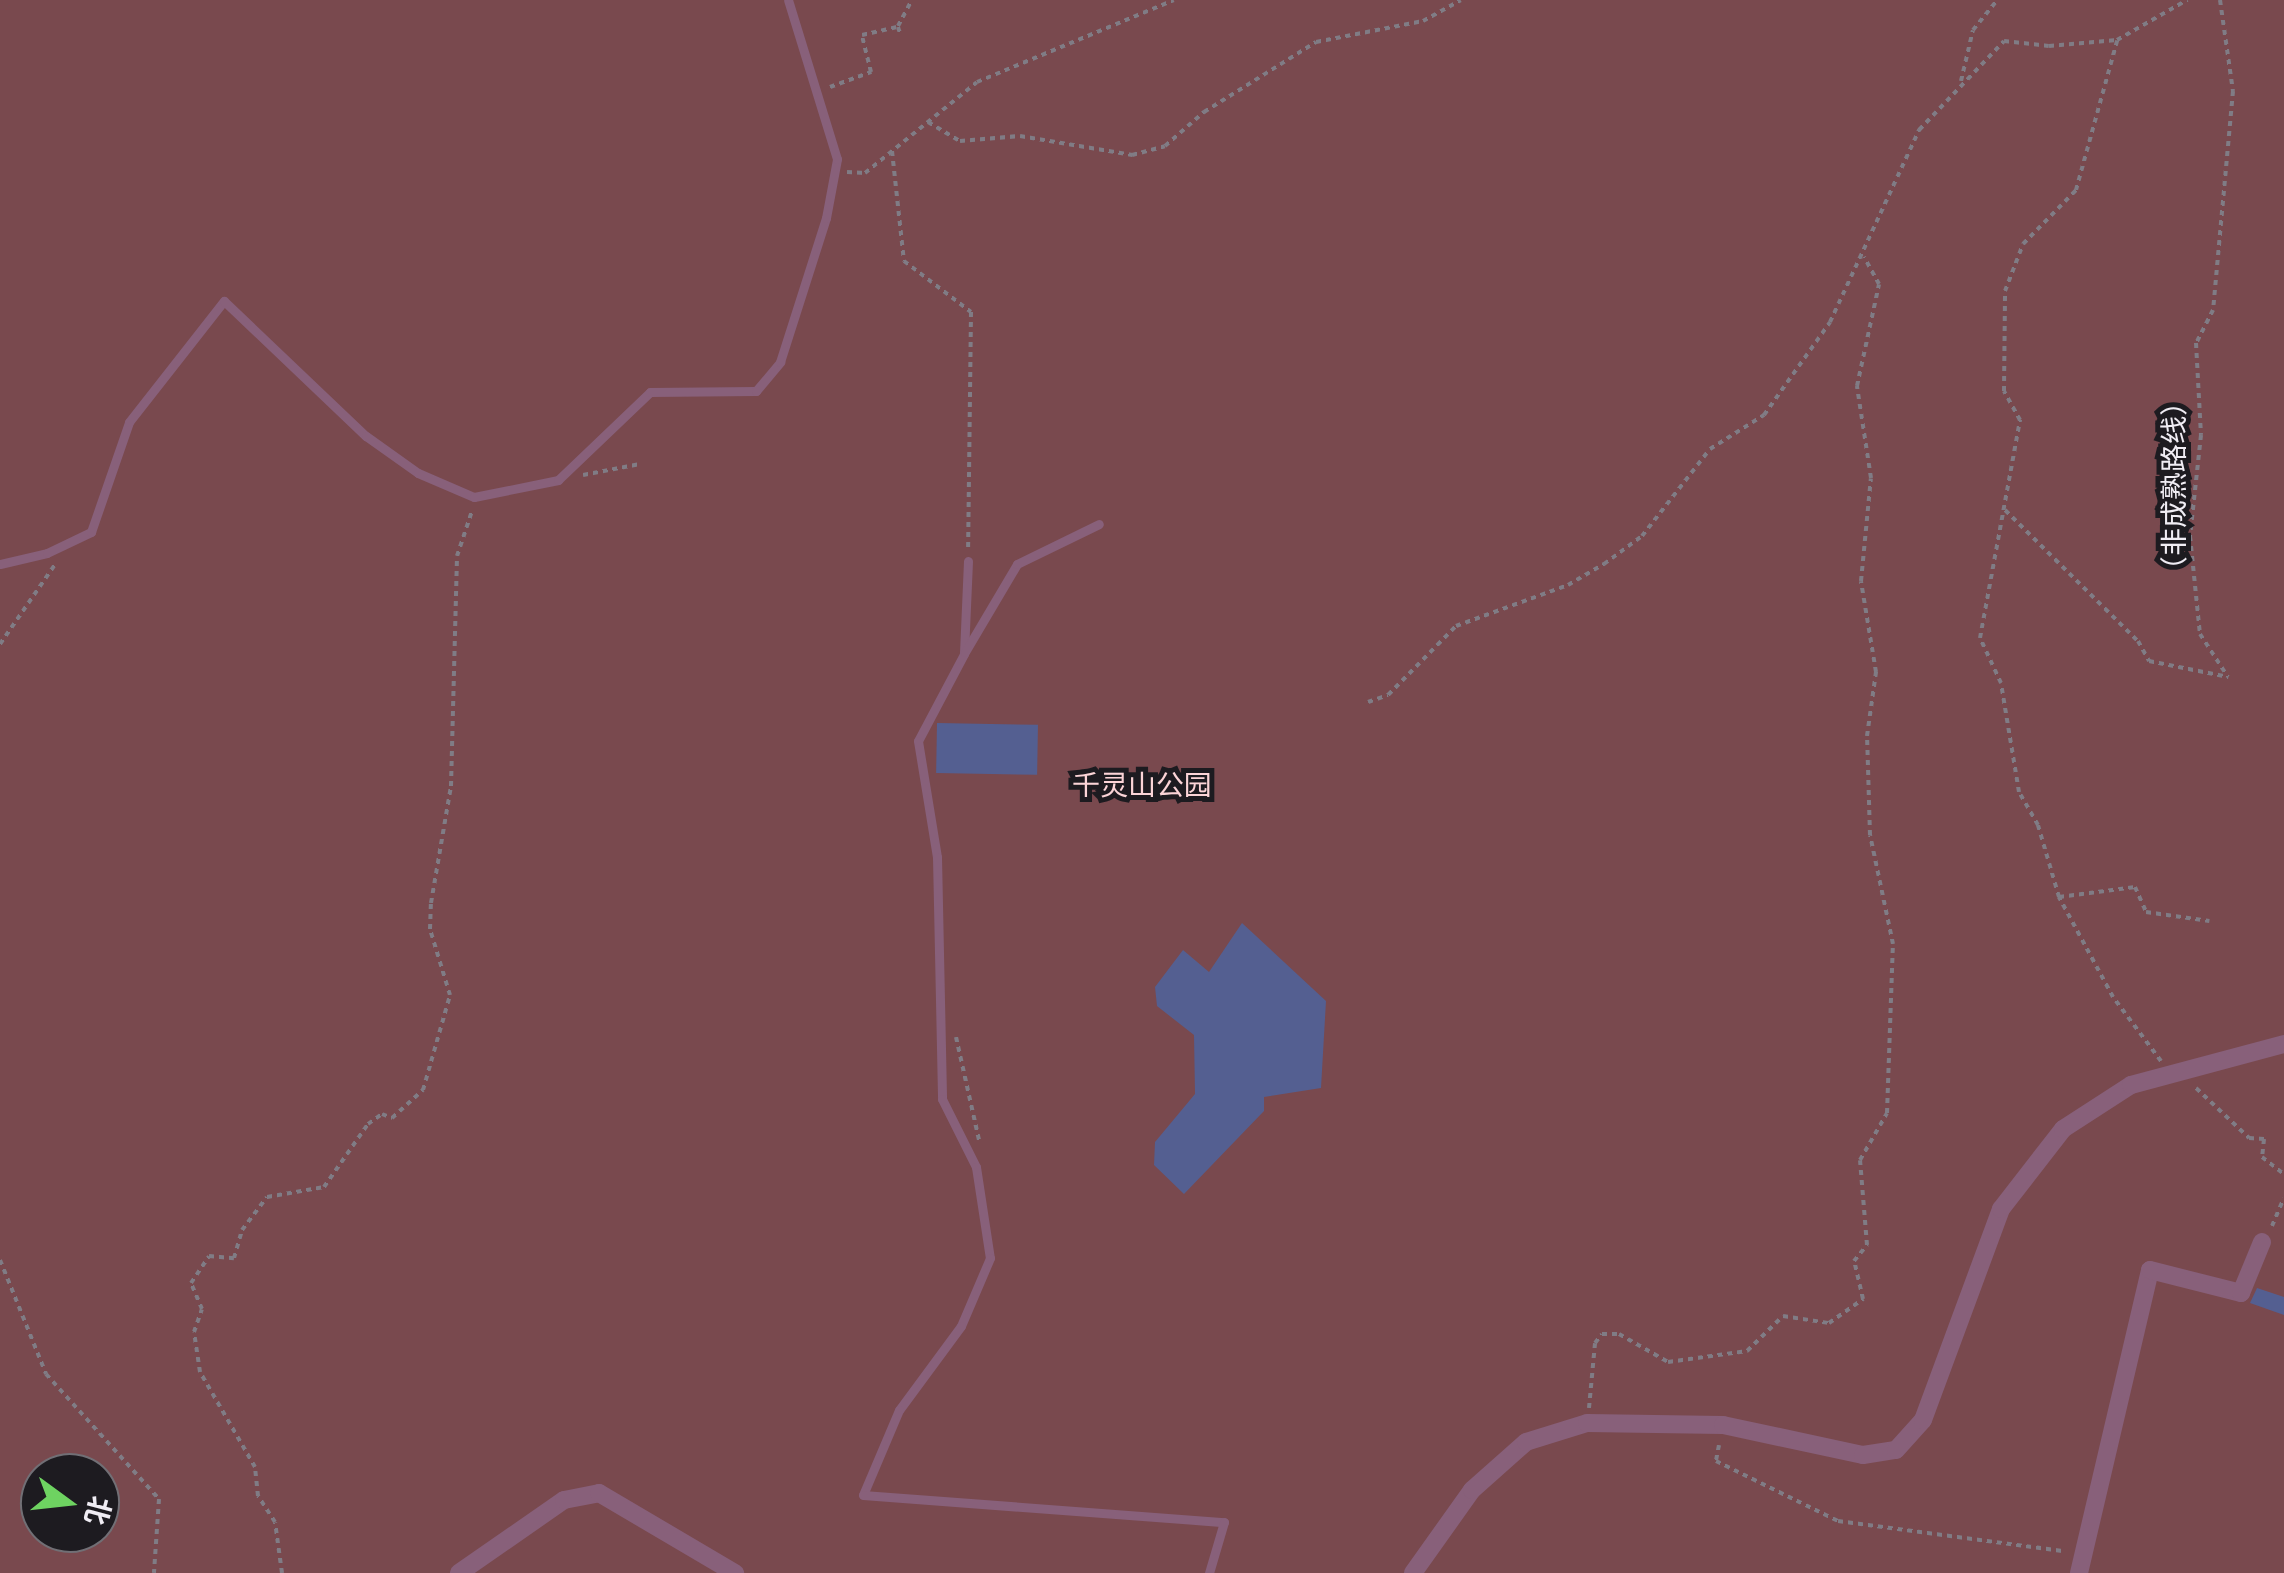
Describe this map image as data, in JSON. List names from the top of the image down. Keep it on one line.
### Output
{"streets":{"path":["（非成熟路线）"]},"parks":["千灵山公园"],"north":"right"}
